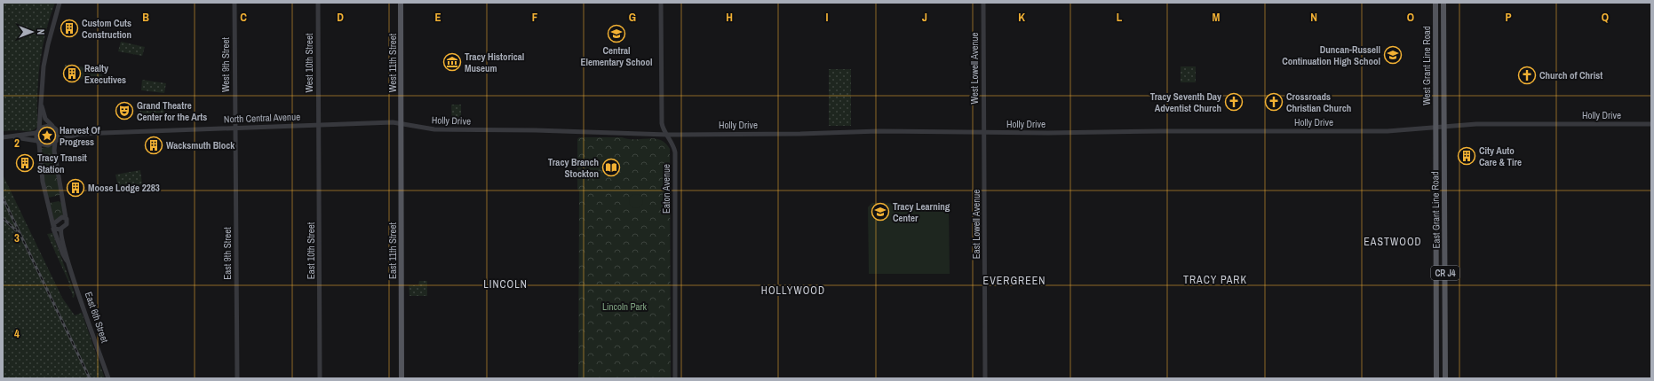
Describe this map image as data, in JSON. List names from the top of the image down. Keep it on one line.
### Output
{"streets":{"main road":["West 11th Street","West Grant Line Road","East Grant Line Road","East 11th Street","CR J4"],"street":["West 10th Street","West 9th Street","West Lowell Avenue","Holly Drive","North Central Avenue","Eaton Avenue","East Lowell Avenue","East 10th Street","East 9th Street","East 6th Street"]},"crossings":[["West 10th Street","North Central Avenue"],["West 10th Street","East 10th Street"],["West 11th Street","Holly Drive"],["West 11th Street","North Central Avenue"],["West 11th Street","East 11th Street"],["West 9th Street","North Central Avenue"],["West 9th Street","East 9th Street"],["West Grant Line Road","Holly Drive"],["West Grant Line Road","East Grant Line Road"],["West Lowell Avenue","Holly Drive"],["West Lowell Avenue","East Lowell Avenue"],["Holly Drive","North Central Avenue"],["Holly Drive","Eaton Avenue"],["Holly Drive","East Grant Line Road"],["Holly Drive","East Lowell Avenue"],["Holly Drive","East 11th Street"],["North Central Avenue","East 10th Street"],["North Central Avenue","East 11th Street"],["North Central Avenue","East 9th Street"],["North Central Avenue","East 6th Street"]],"districts":["EASTWOOD","TRACY PARK","EVERGREEN","LINCOLN","HOLLYWOOD"],"parks":["Lincoln Park"],"places":{"building":["Custom Cuts Construction","Realty Executives","Wacksmuth Block","City Auto Care & Tire","Tracy Transit Station","Moose Lodge 2283"],"school or university":["Central Elementary School","Duncan-Russell Continuation High School","Tracy Learning Center"],"museum":["Tracy Historical Museum"],"church":["Church of Christ","Tracy Seventh Day Adventist Church","Crossroads Christian Church"],"theatre":["Grand Theatre Center for the Arts"],"place":["Harvest Of Progress"],"library":["Tracy Branch Stockton"]},"north":"right","grid":{"columns":["B","C","D","E","F","G","H","I","J","K","L","M","N","O","P","Q"],"rows":["2","3","4"]}}
